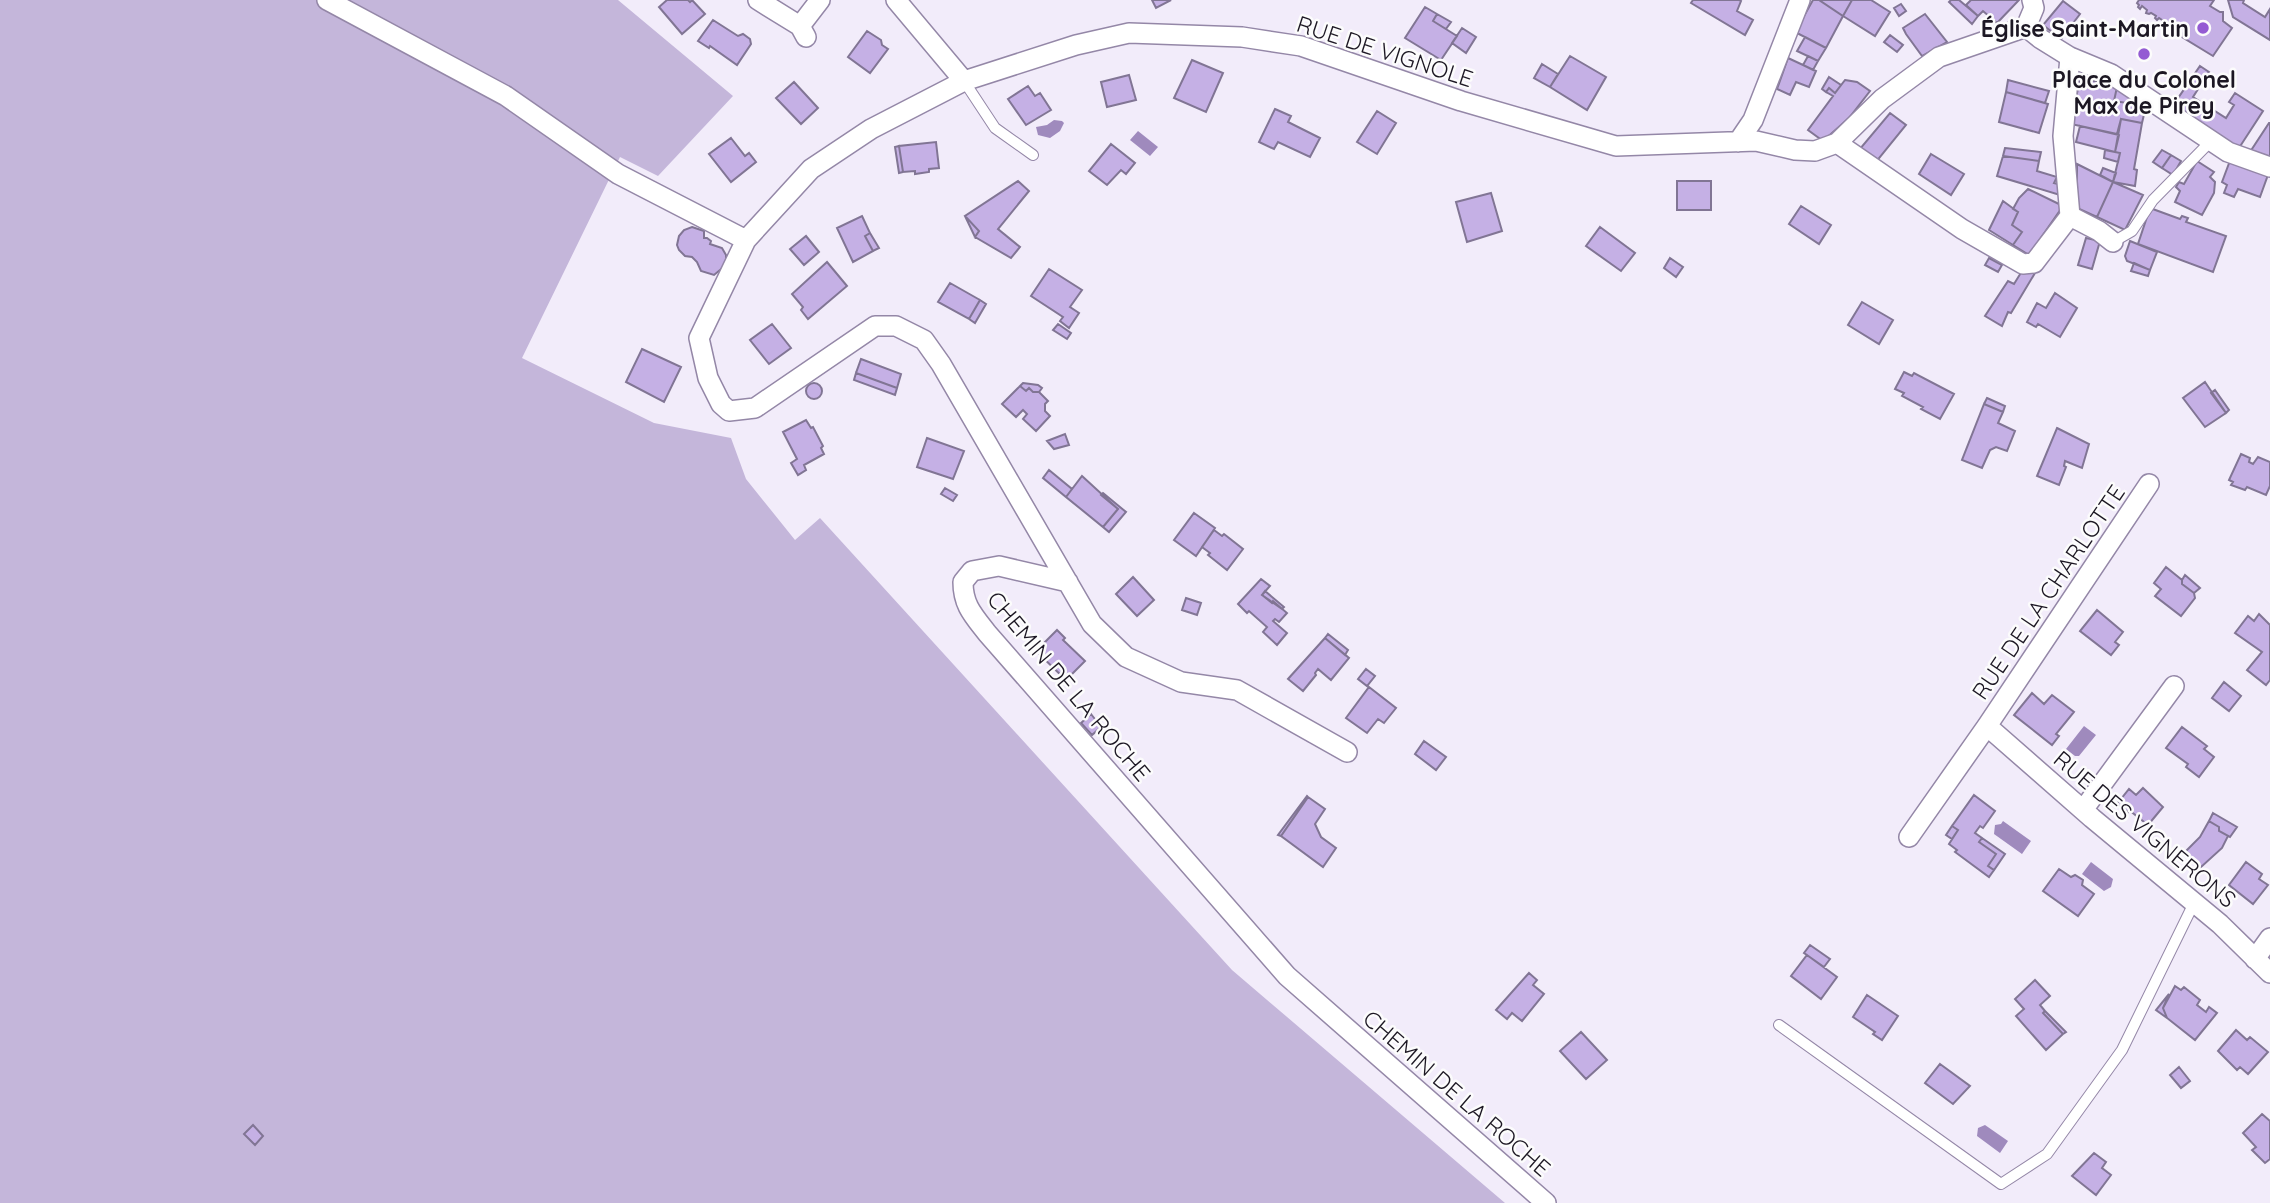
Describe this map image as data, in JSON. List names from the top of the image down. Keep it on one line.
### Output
{"streets":{"street":["RUE DE VIGNOLE","RUE DE LA CHARLOTTE","CHEMIN DE LA ROCHE","RUE DES VIGNERONS"]},"crossings":[["RUE DE LA CHARLOTTE","RUE DES VIGNERONS"]],"places":["Église Saint-Martin","Place du Colonel Max de Pirey"]}
